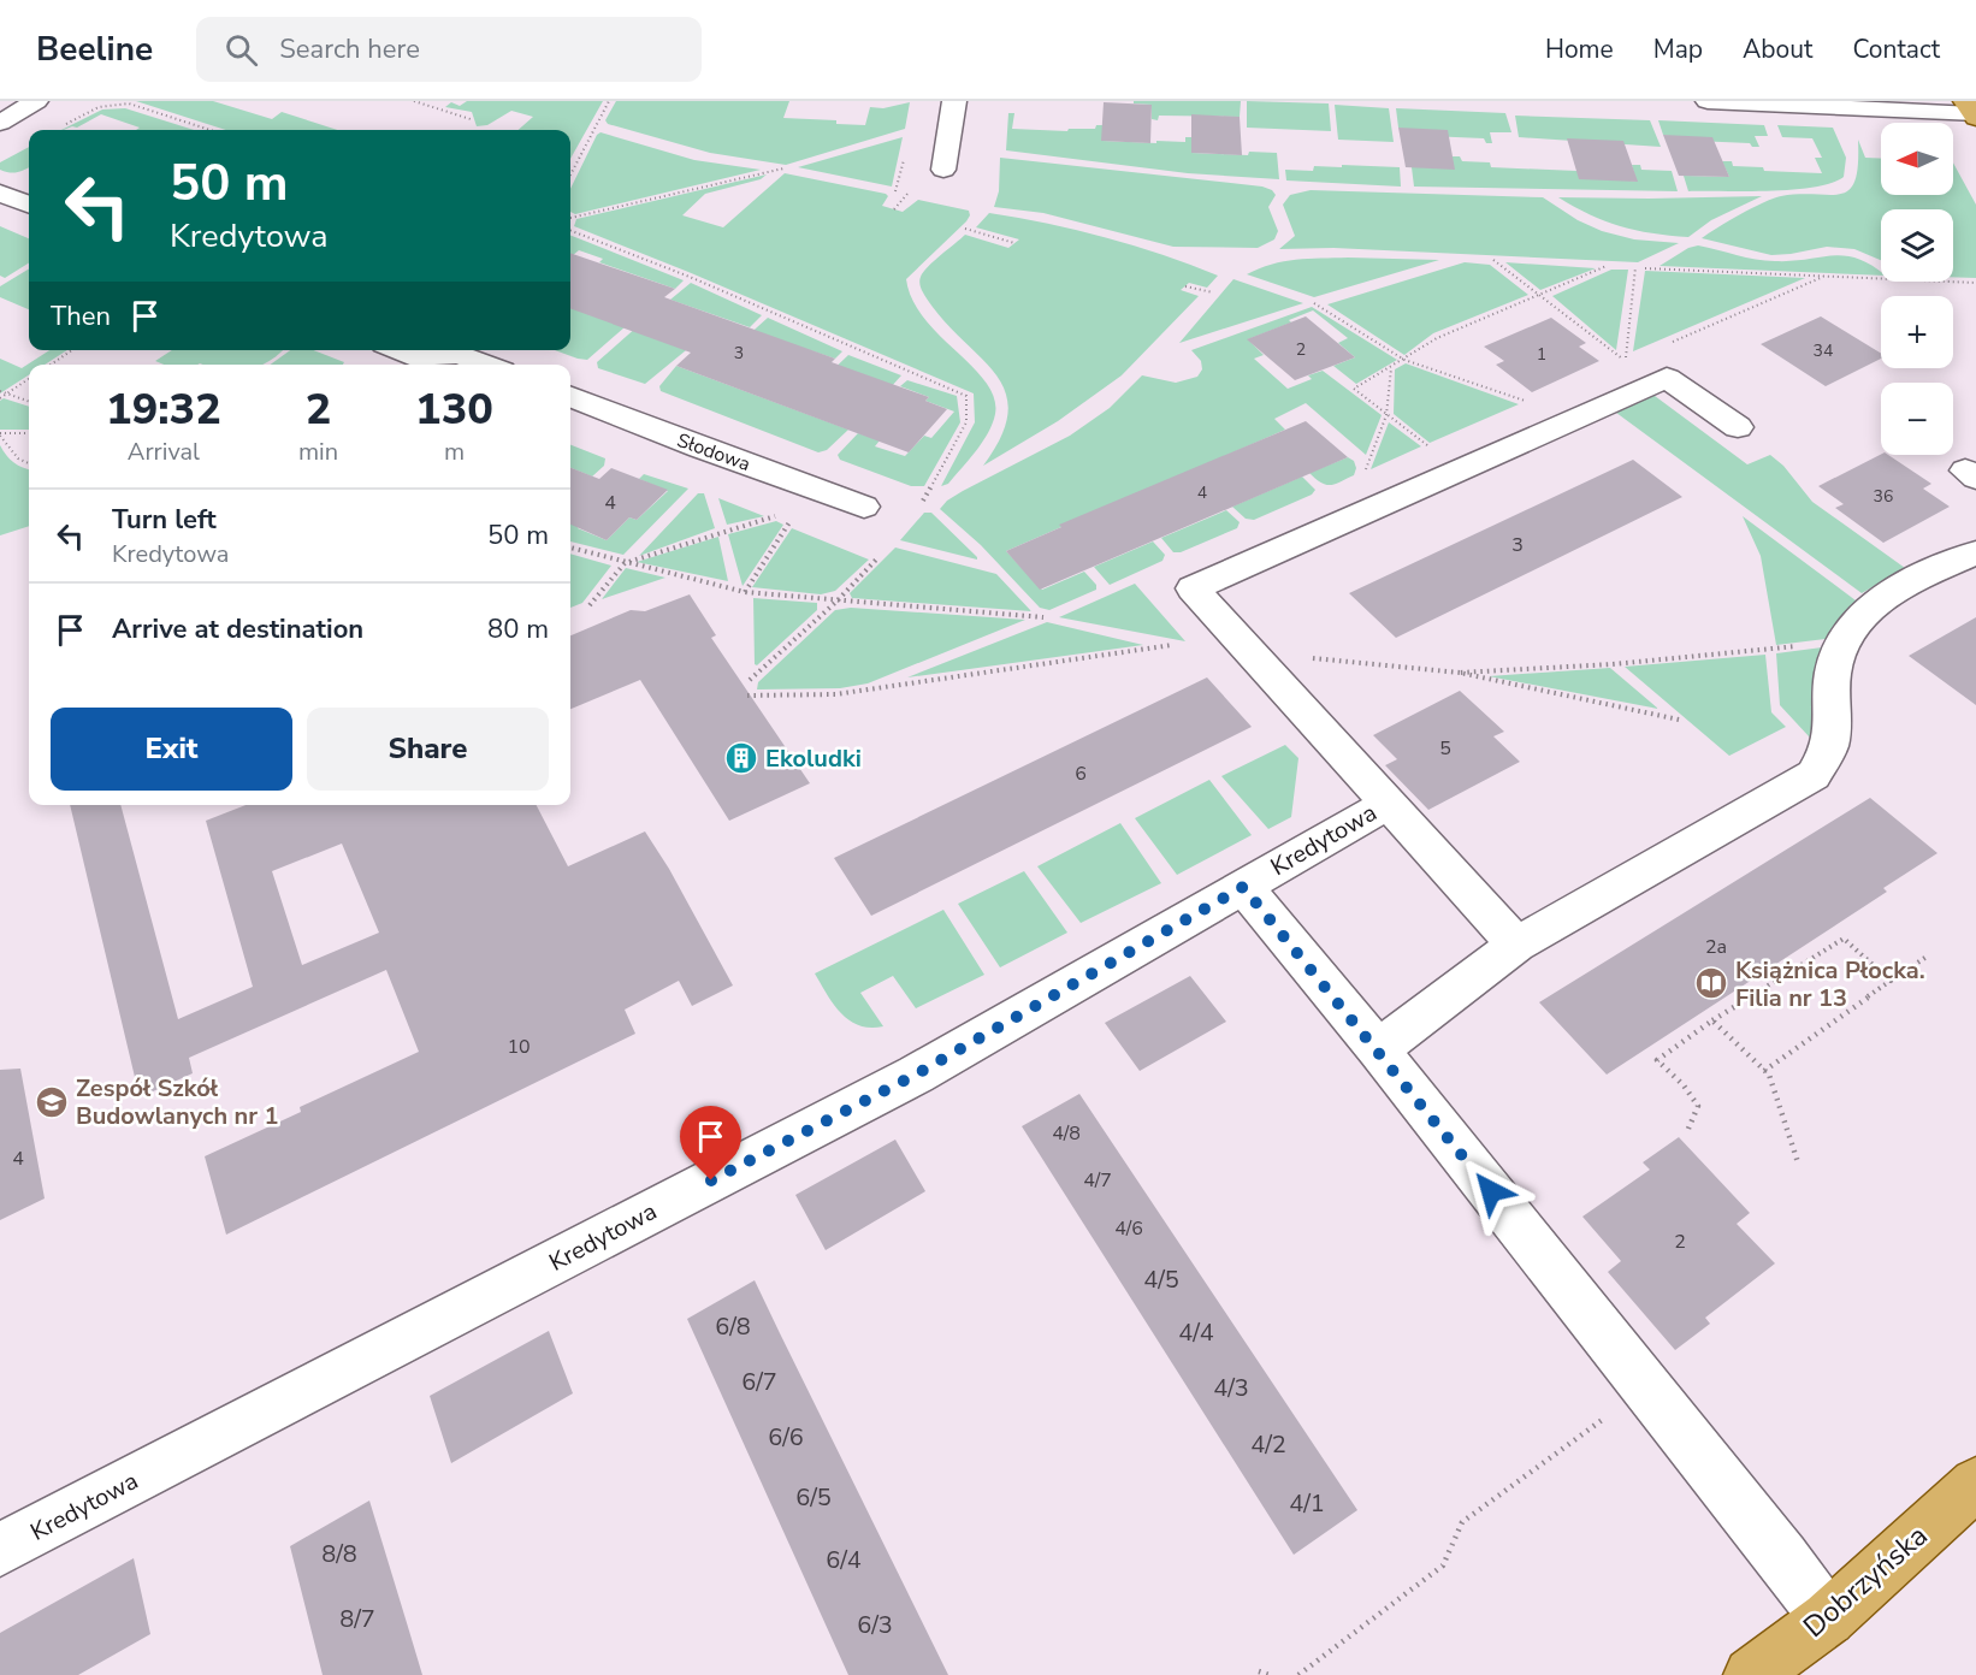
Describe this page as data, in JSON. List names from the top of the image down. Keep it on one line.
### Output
{"streets":{"main road":["Dobrzyńska"],"street":["Słodowa","Kredytowa"]},"places":{"building":["Ekoludki"],"library":["Książnica Płocka. Filia nr 13"],"school or university":["Zespół Szkół Budowlanych nr 1"]},"house_numbers":["2","34","3","1","4","36","4","3","5","6","2a","10","4/8","4","4/7","4/6","2","4/5","6/8","4/4","6/7","4/3","6/6","4/2","6/5","4/1","8/8","6/4","8/7","6/3"],"north":"left","page":{"header":"Beeline","search":"Search here","nav":["Home","Map","About","Contact"],"map_buttons":["+","−"],"turn":["50 m","Kredytowa"],"then":"Then","eta":["19:32","Arrival","2","min","130","m"],"list":[{"name":"Turn left","note":"Kredytowa","value":"50 m"},{"name":"Arrive at destination","value":"80 m"}],"buttons":["Exit","Share"]}}
